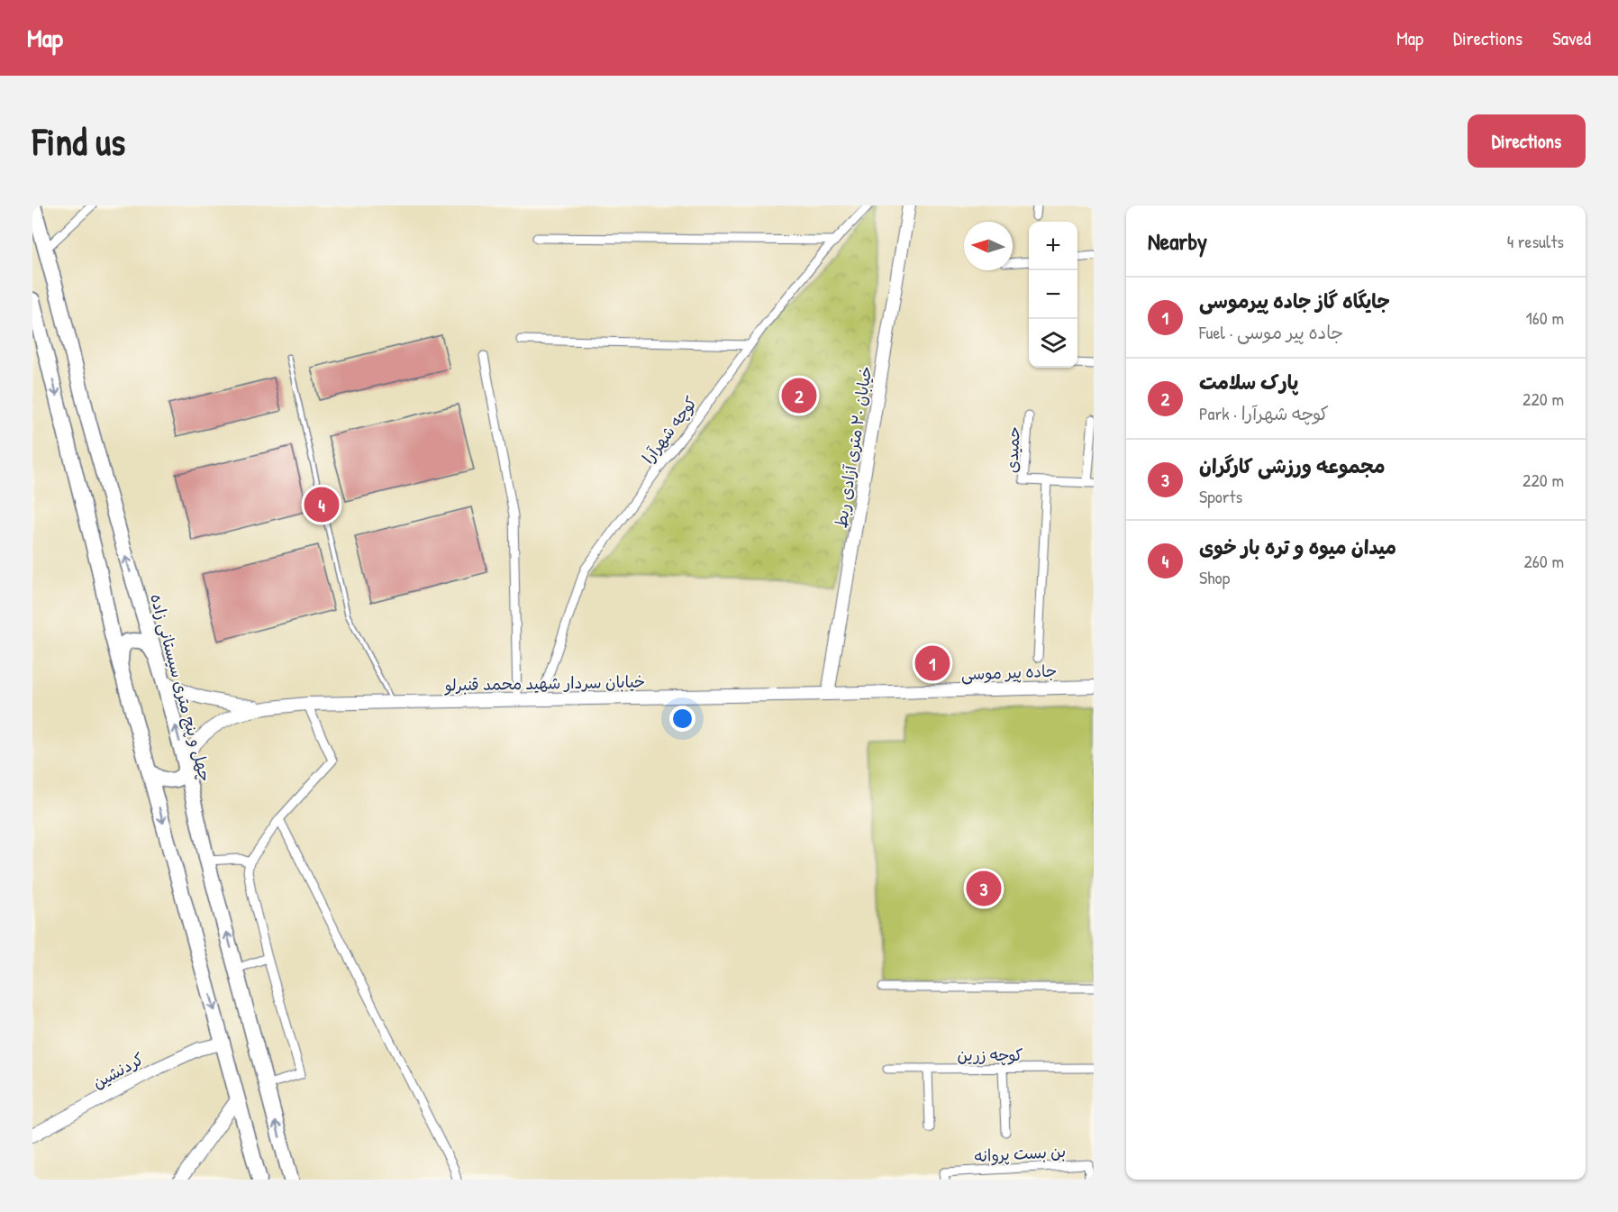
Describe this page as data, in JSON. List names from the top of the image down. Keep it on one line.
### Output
{"streets":{"highway":["چهل و پنج متری سیستانی زاده"],"main road":["خیابان ۲۰ متری آزادی ربط","جاده پیر موسی","خیابان سردار شهید محمد قنبرلو","کردنشین"],"street":["کوچه شهرآرا","حمیدی","کوچه زرین","بن بست پروانه"]},"crossings":[["کوچه شهرآرا","خیابان سردار شهید محمد قنبرلو"],["خیابان ۲۰ متری آزادی ربط","جاده پیر موسی"],["خیابان ۲۰ متری آزادی ربط","خیابان سردار شهید محمد قنبرلو"],["جاده پیر موسی","خیابان سردار شهید محمد قنبرلو"]],"north":"left","page":{"header":"Map","nav":["Map","Directions","Saved"],"buttons":"Directions","title":"Find us","heading":["Nearby","4 results"],"map_buttons":["+","−"],"list":[{"mark":"1","name":"جایگاه گاز جاده پیرموسی","note":"Fuel · جاده پیر موسی","value":"160 m"},{"mark":"2","name":"پارک سلامت","note":"Park · کوچه شهرآرا","value":"220 m"},{"mark":"3","name":"مجموعه ورزشی کارگران","note":"Sports","value":"220 m"},{"mark":"4","name":"میدان میوه و تره بار خوی","note":"Shop","value":"260 m"}],"pins":["2","4","1","3"]}}
